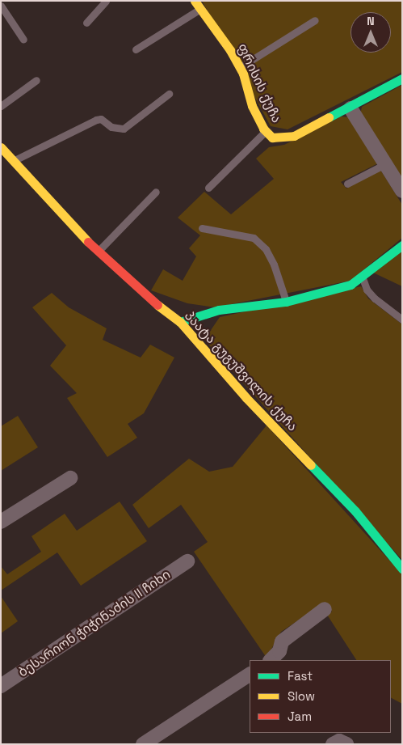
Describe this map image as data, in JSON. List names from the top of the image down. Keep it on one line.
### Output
{"streets":{"street":["ფრისის ქუჩა","პაატა გუგუშვილის ქუჩა","ბესარიონ ჭიჭინაძის II ჩიხი"]},"legend":["Fast","Slow","Jam"],"north":"top"}
